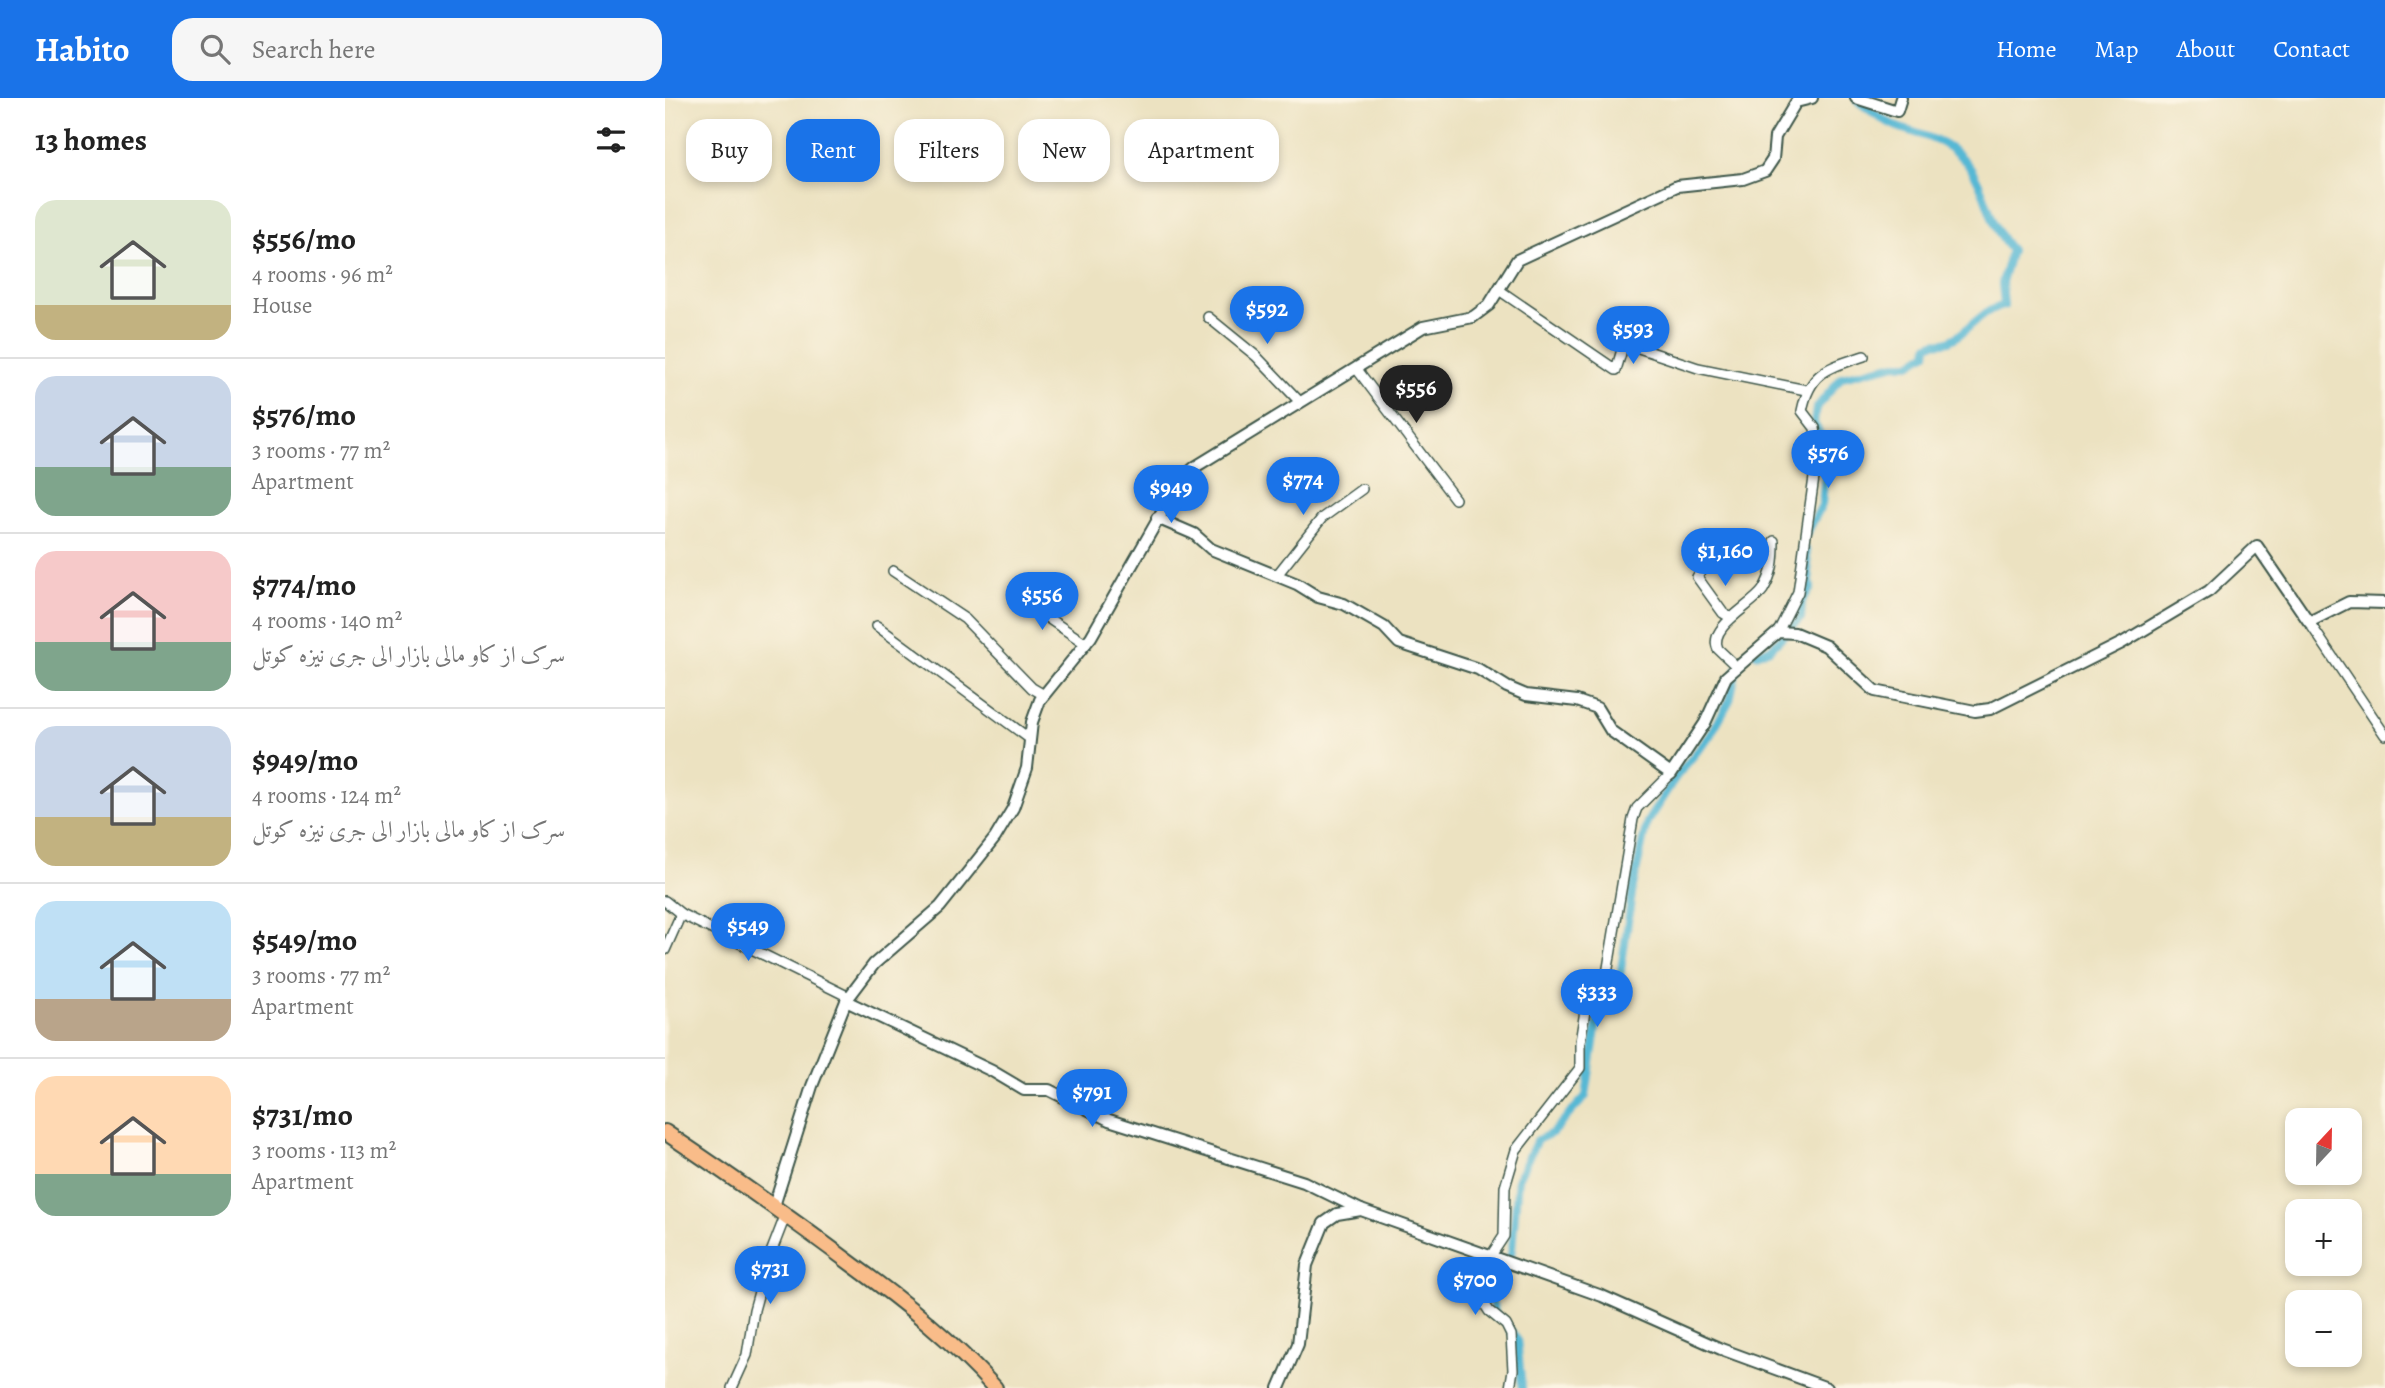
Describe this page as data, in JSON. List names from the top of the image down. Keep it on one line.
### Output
{"north":"top","page":{"header":"Habito","search":"Search here","nav":["Home","Map","About","Contact"],"heading":"13 homes","chip":["Buy","Rent","Filters","New","Apartment"],"list":[{"name":"$556/mo","note":"4 rooms · 96 m² · House"},{"name":"$576/mo","note":"3 rooms · 77 m² · Apartment"},{"name":"$774/mo","note":"4 rooms · 140 m² · سرک از کاو مالی بازار الی جری نیزه کوتل"},{"name":"$949/mo","note":"4 rooms · 124 m² · سرک از کاو مالی بازار الی جری نیزه کوتل"},{"name":"$549/mo","note":"3 rooms · 77 m² · Apartment"},{"name":"$731/mo","note":"3 rooms · 113 m² · Apartment"}],"price":["$592","$593","$556","$576","$774","$949","$1,160","$556","$549","$333","$791","$731","$700"],"map_buttons":["+","−"]}}
